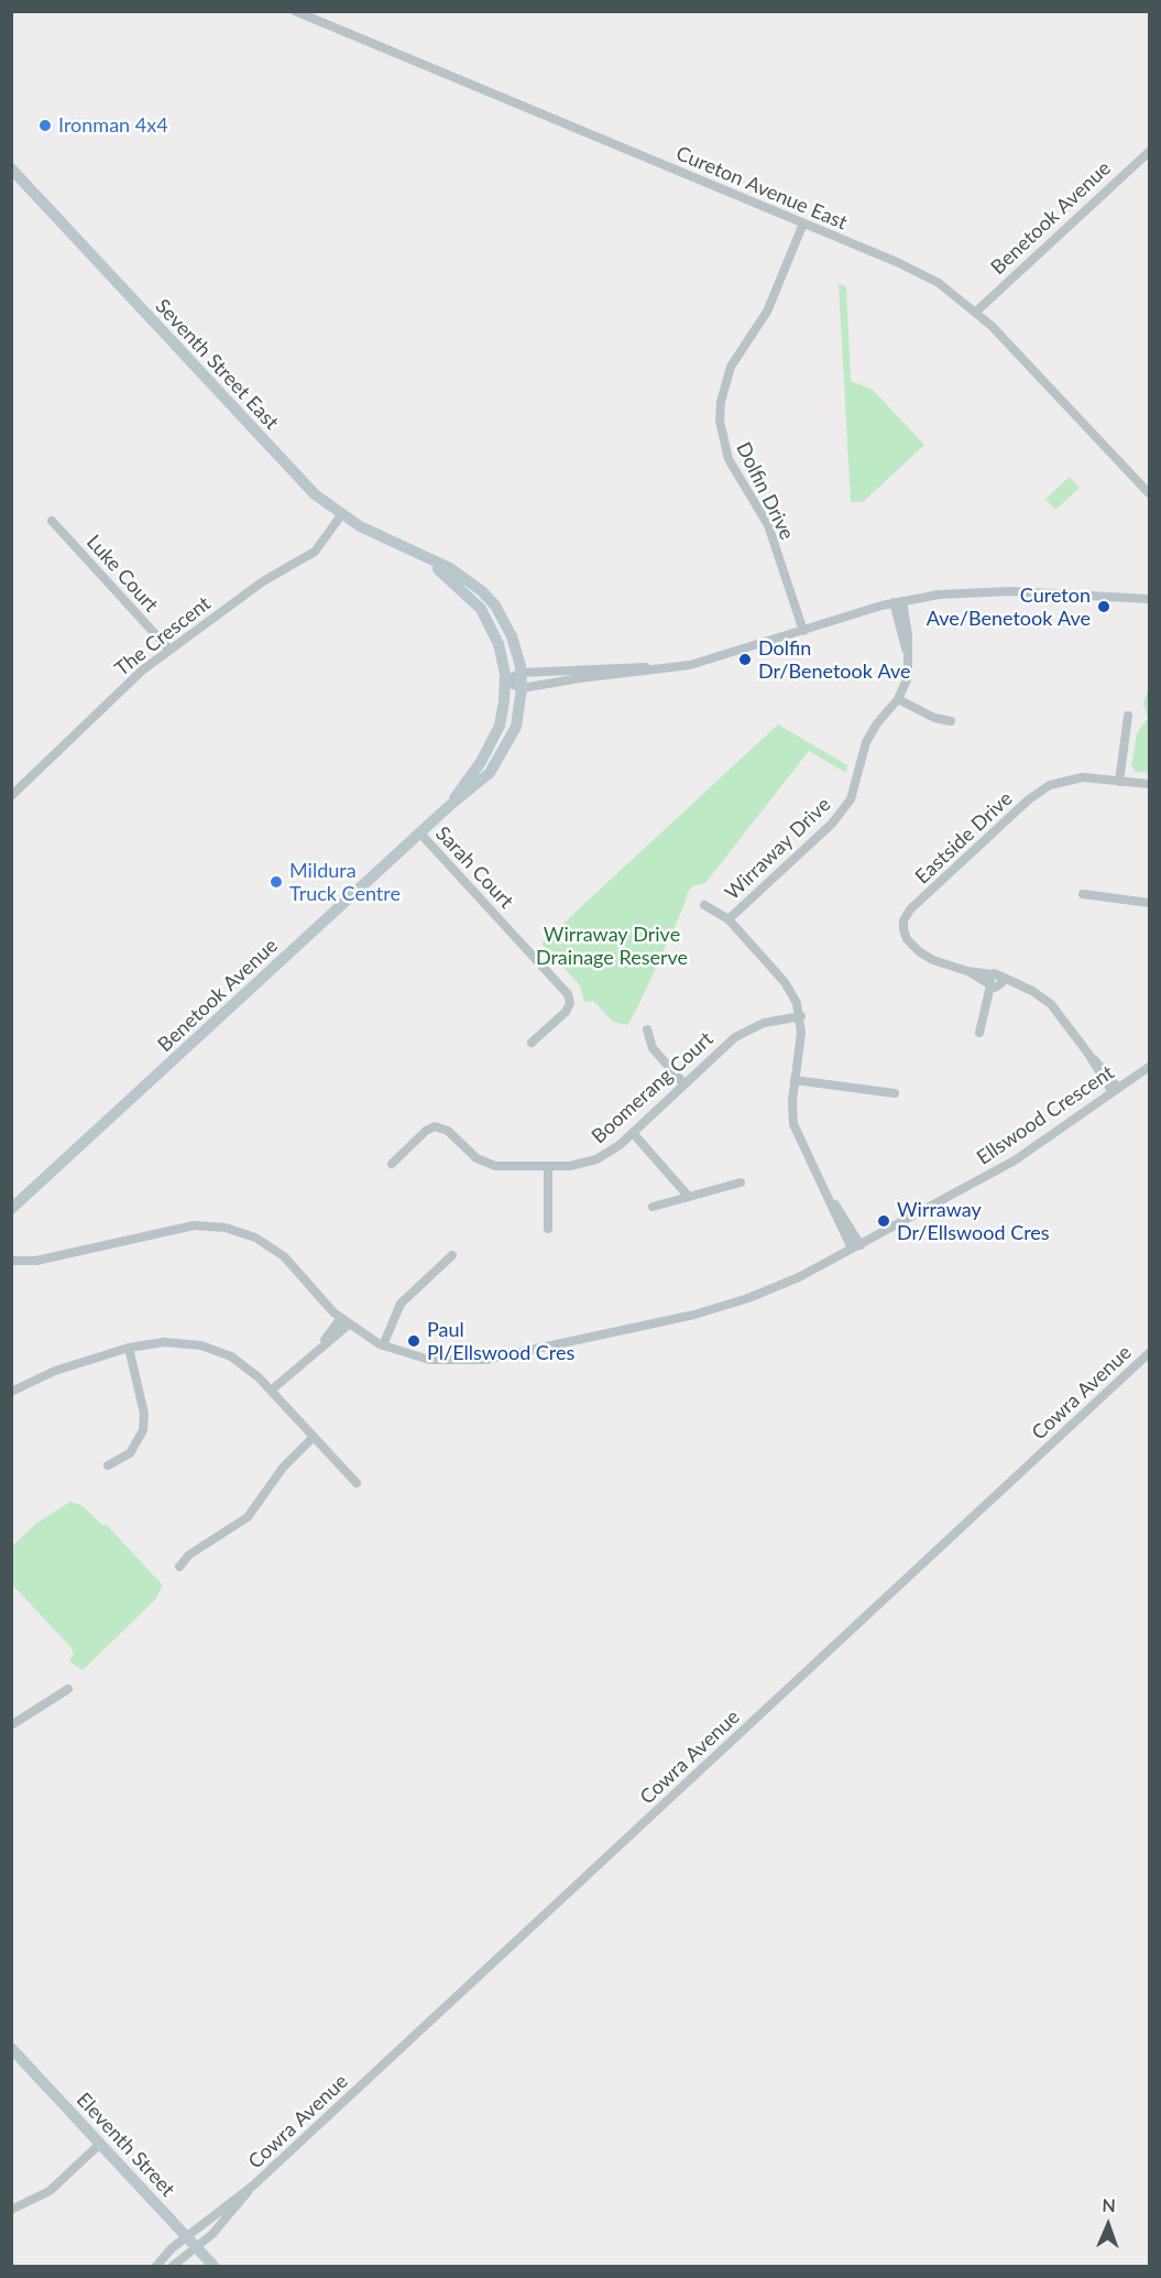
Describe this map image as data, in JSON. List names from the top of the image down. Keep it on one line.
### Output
{"streets":{"main road":["Benetook Avenue","Seventh Street East","Eleventh Street"],"street":["Cureton Avenue East","Dolfin Drive","Luke Court","The Crescent","Eastside Drive","Wirraway Drive","Sarah Court","Boomerang Court","Ellswood Crescent","Cowra Avenue"]},"crossings":[["Cureton Avenue East","Benetook Avenue"],["Cureton Avenue East","Dolfin Drive"],["Benetook Avenue","Seventh Street East"],["Benetook Avenue","Sarah Court"],["Seventh Street East","The Crescent"],["Luke Court","The Crescent"],["Eastside Drive","Ellswood Crescent"],["Wirraway Drive","Boomerang Court"],["Cowra Avenue","Eleventh Street"]],"parks":["Wirraway Drive Drainage Reserve"],"places":["Ironman 4x4","Cureton Ave/Benetook Ave","Dolfin Dr/Benetook Ave","Mildura Truck Centre","Wirraway Dr/Ellswood Cres","Paul Pl/Ellswood Cres"],"north":"top"}
